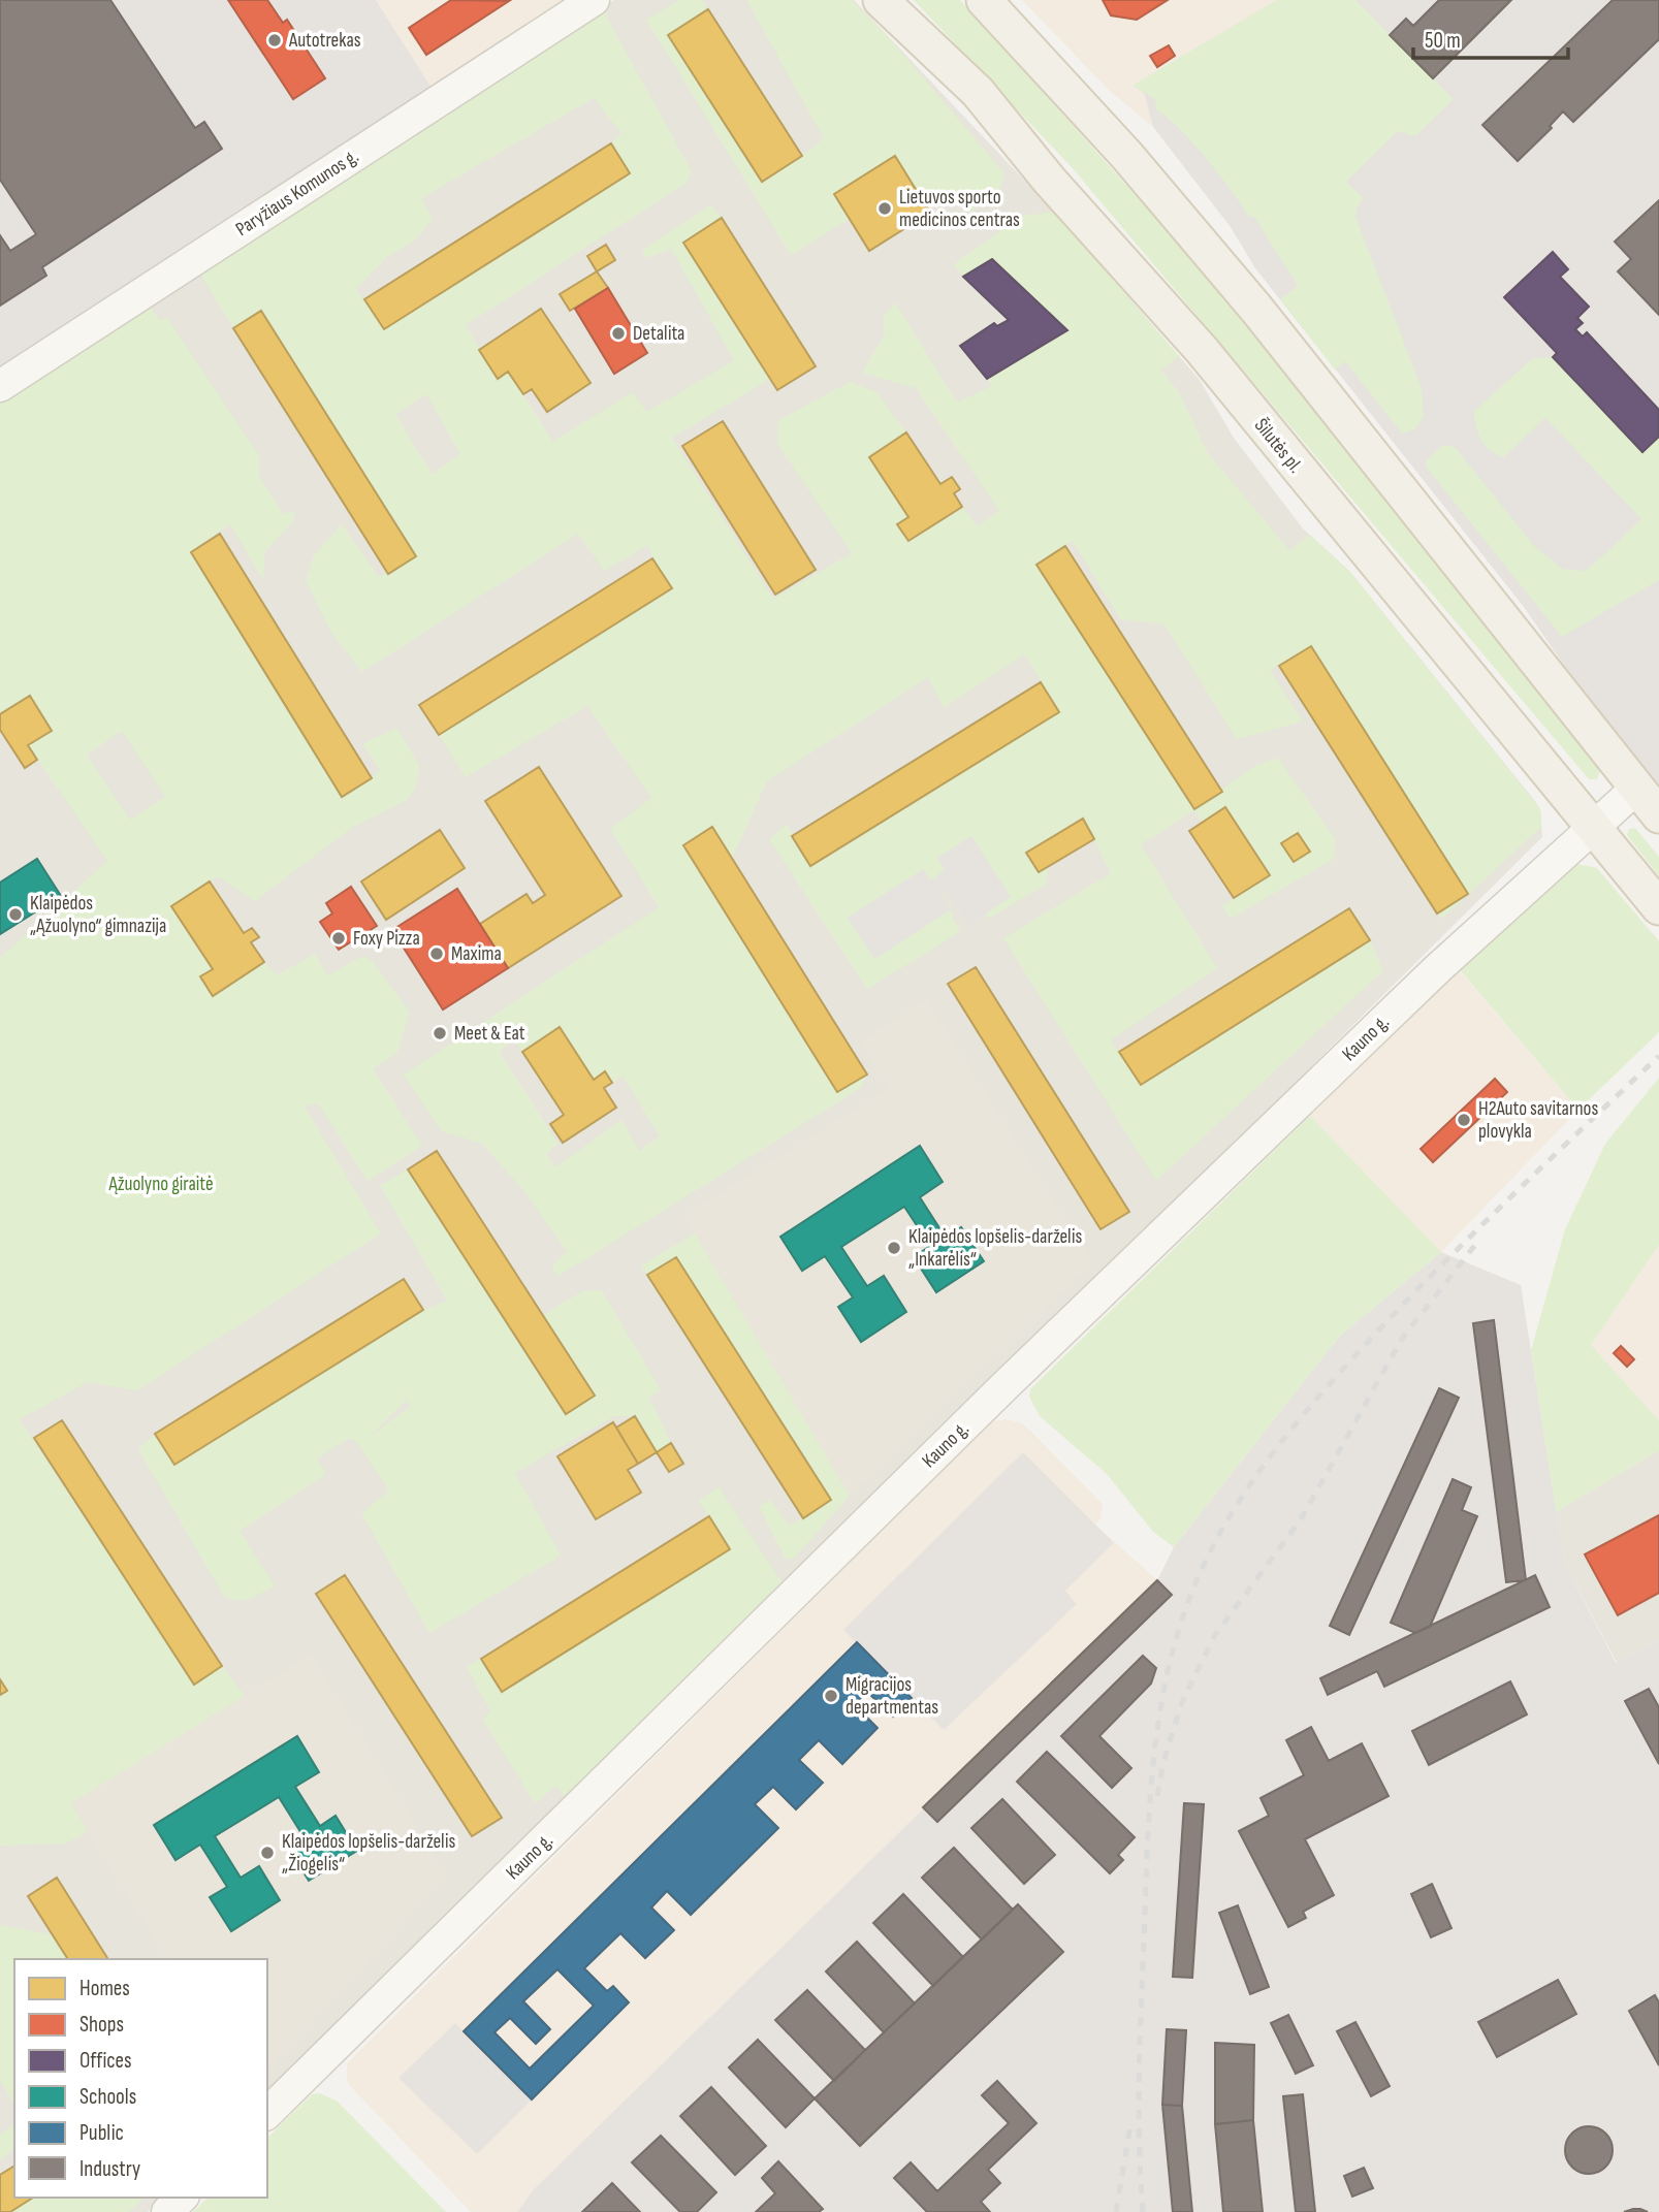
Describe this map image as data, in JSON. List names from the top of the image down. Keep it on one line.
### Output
{"streets":{"main road":["Paryžiaus Komunos g.","Šilutės pl.","Kauno g."]},"crossings":[["Šilutės pl.","Kauno g."]],"parks":["Ąžuolyno giraitė"],"places":["Autotrekas","Lietuvos sporto medicinos centras","Detalita","Klaipėdos „Ąžuolyno“ gimnazija","Foxy Pizza","Maxima","Meet & Eat","H2Auto savitarnos plovykla","Klaipėdos lopšelis-darželis „Inkarėlis“","Migracijos departmentas","Klaipėdos lopšelis-darželis „Žiogelis“"],"legend":["Homes","Shops","Offices","Schools","Public","Industry"],"scale_bar":"50 m"}
